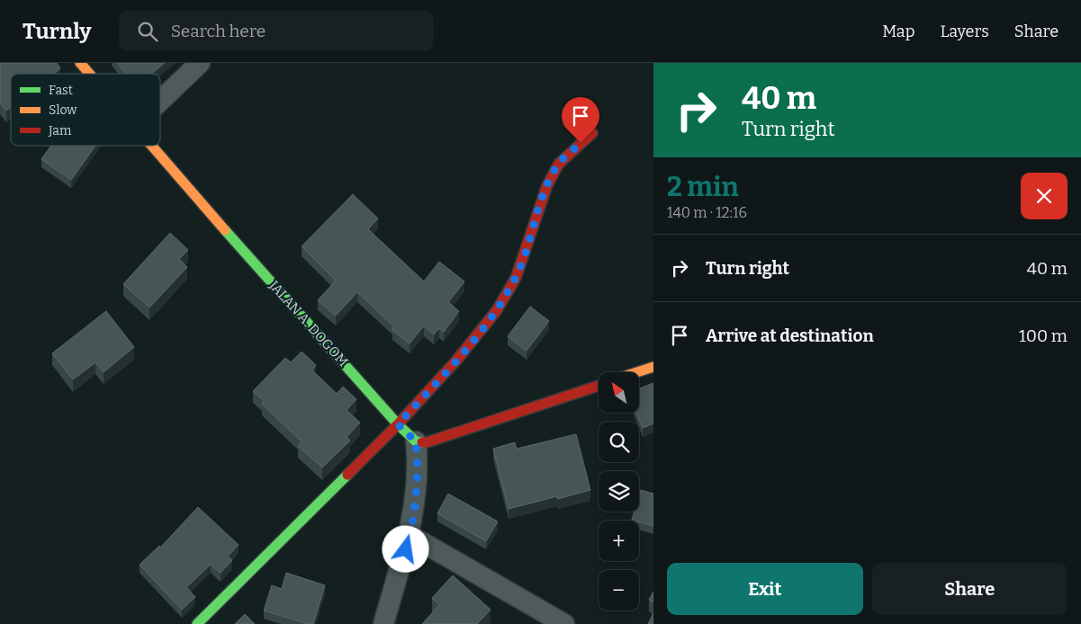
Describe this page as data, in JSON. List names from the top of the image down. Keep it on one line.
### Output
{"streets":{"main road":["JALAN A. DOGOM"]},"legend":["Fast","Slow","Jam"],"north":"top left","page":{"header":"Turnly","search":"Search here","nav":["Map","Layers","Share"],"turn":["40 m","Turn right"],"heading":["2 min","140 m · 12:16"],"list":[{"name":"Turn right","value":"40 m"},{"name":"Arrive at destination","value":"100 m"}],"map_buttons":["+","−"],"buttons":["Exit","Share"]}}
